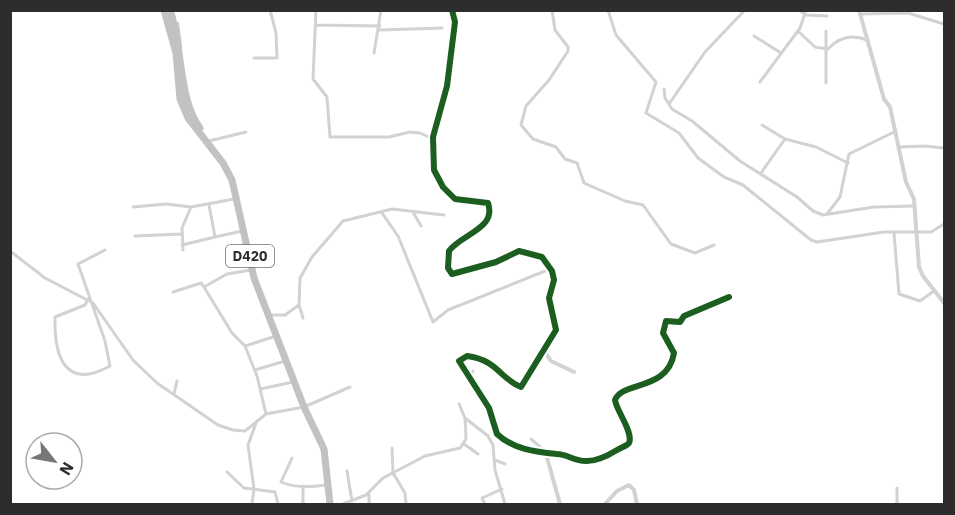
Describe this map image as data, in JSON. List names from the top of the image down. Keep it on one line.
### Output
{"streets":{"highway":["D420"]},"north":"bottom right"}
